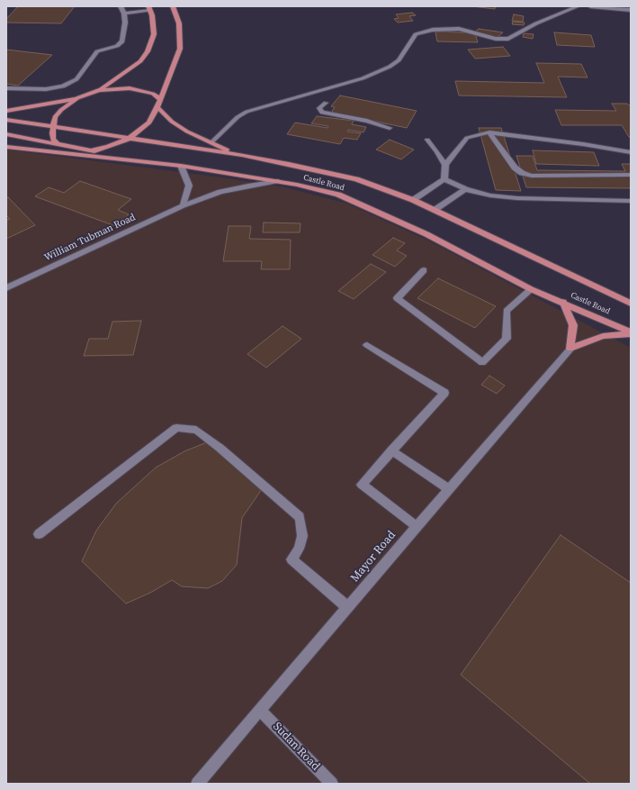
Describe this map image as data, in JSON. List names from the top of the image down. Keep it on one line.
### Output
{"streets":{"main road":["Castle Road"],"street":["William Tubman Road","Mayor Road","Sudan Road"]},"crossings":[["Castle Road","William Tubman Road"],["Mayor Road","Sudan Road"]]}
